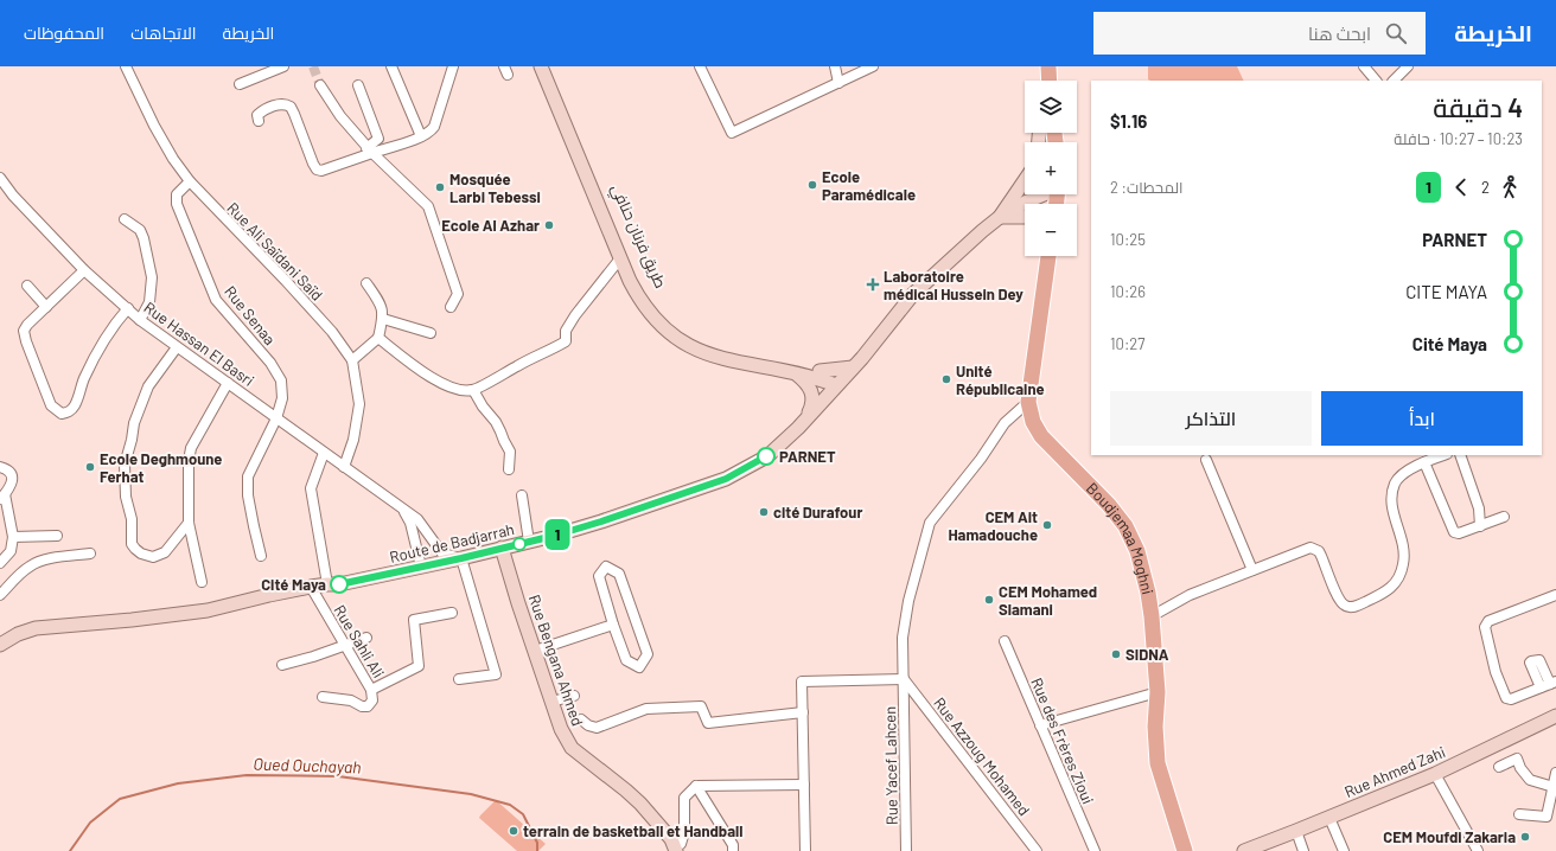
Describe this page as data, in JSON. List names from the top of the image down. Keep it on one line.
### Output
{"streets":{"main road":["طريق فرنان حنافي","Boudjemaa Moghni","Route de Badjarrah","Rue Bengana Ahmed","Rue Ahmed Zahi"],"street":["Rue Ali Saïdani Saïd","Rue Senaa","Rue Hassan El Basri","Rue Sahli Ali","Rue des Frères Zioui","Rue Azzoug Mohamed","Rue Yacef Lahcen"]},"crossings":[["طريق فرنان حنافي","Route de Badjarrah"],["Rue Ali Saïdani Saïd","Rue Senaa"],["Rue Ali Saïdani Saïd","Rue Hassan El Basri"],["Rue Senaa","Rue Hassan El Basri"],["Rue Hassan El Basri","Route de Badjarrah"],["Boudjemaa Moghni","Rue Yacef Lahcen"],["Route de Badjarrah","Rue Sahli Ali"],["Route de Badjarrah","Rue Bengana Ahmed"],["Rue Azzoug Mohamed","Rue Yacef Lahcen"]],"water":["Oued Ouchayah"],"places":{"other":["Ecole Paramédicale","Mosquée Larbi Tebessi","Ecole Al Azhar","Unité Républicaine","PARNET","Ecole Deghmoune Ferhat","cité Durafour","CEM Ait Hamadouche","Cité Maya","CEM Mohamed Slamani","SIDNA","terrain de basketball et Handball","CEM Moufdi Zakaria"],"health":["Laboratoire médical Hussein Dey"]},"lines":["bus line 1"],"page":{"header":"الخريطة","search":"ابحث هنا","nav":["الخريطة","الاتجاهات","المحفوظات"],"on_map":"1","map_buttons":["+","−"],"heading":["4 دقيقة","10:23 – 10:27 · حافلة","$1.16"],"legs":["2","1","المحطات: 2"],"list":[{"name":"PARNET","value":"10:25"},{"name":"CITE MAYA","value":"10:26"},{"name":"Cité Maya","value":"10:27"}],"buttons":["ابدأ","التذاكر"]}}
